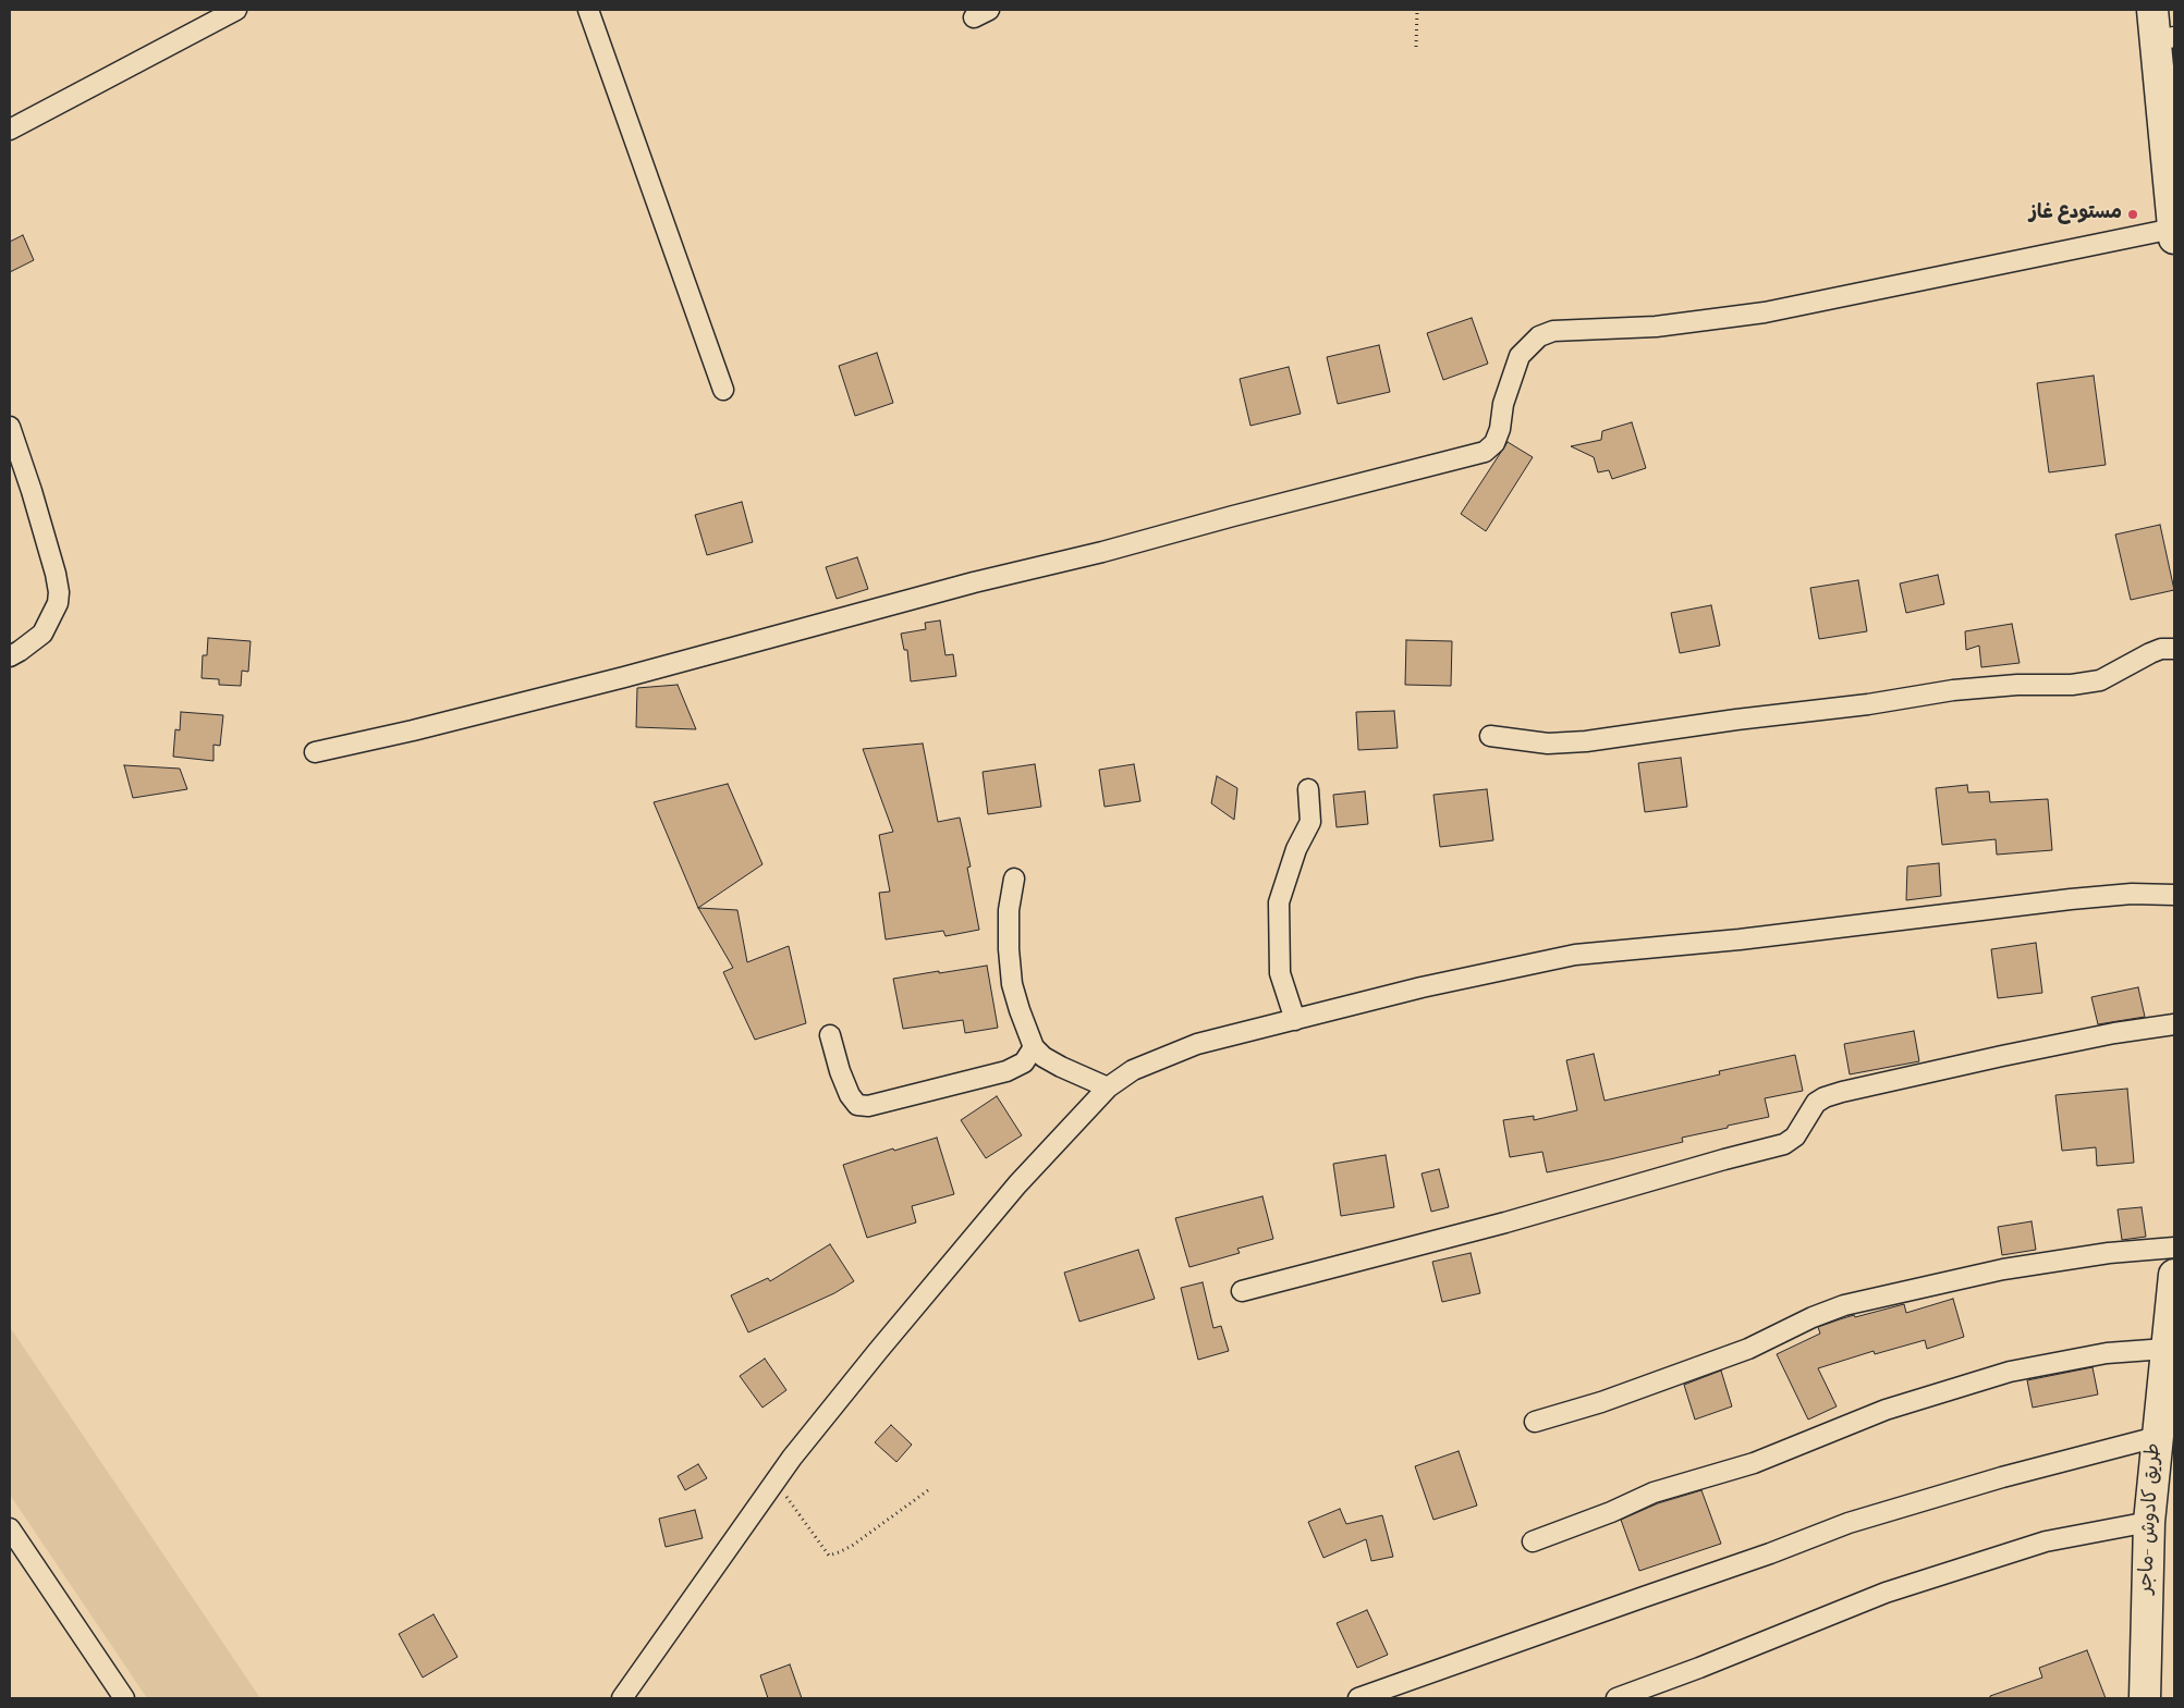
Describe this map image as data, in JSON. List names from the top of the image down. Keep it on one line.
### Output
{"streets":{"highway":["طريق كادوش -ماجر"]},"places":["مستودع غاز"]}
